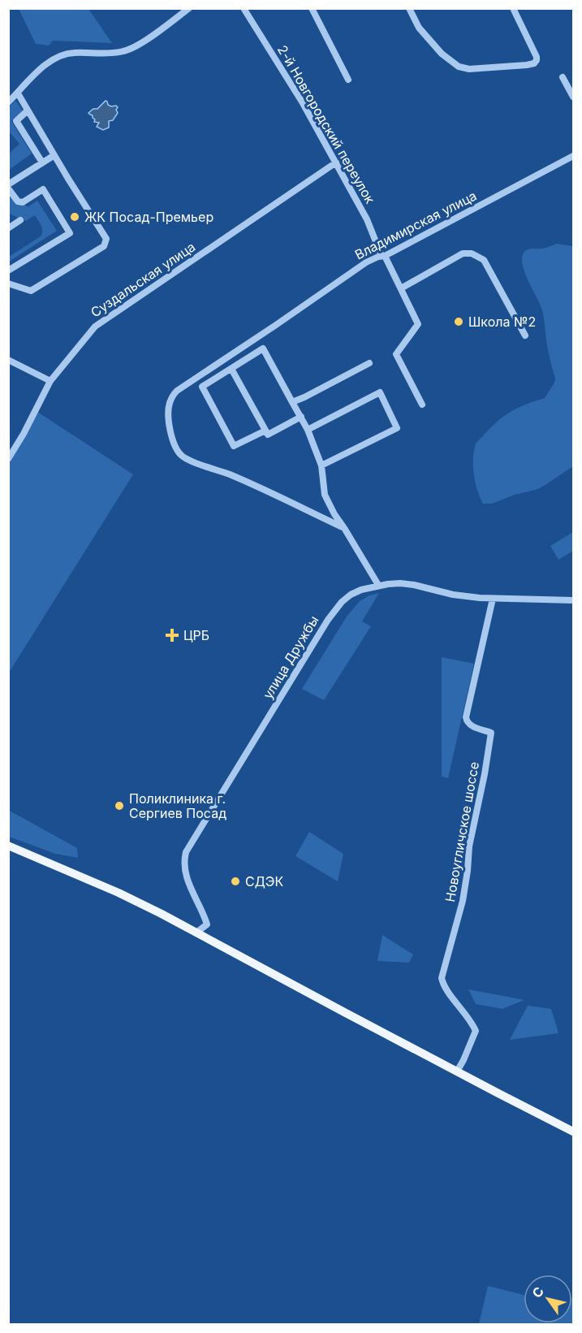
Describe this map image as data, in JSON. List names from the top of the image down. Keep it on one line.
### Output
{"streets":{"street":["2-й Новгородский переулок","Владимирская улица","Суздальская улица","улица Дружбы","Новоугличское шоссе"]},"crossings":[["2-й Новгородский переулок","Владимирская улица"],["2-й Новгородский переулок","Суздальская улица"],["улица Дружбы","Новоугличское шоссе"]],"places":{"other":["ЖК Посад-Премьер","Школа №2","Поликлиника г. Сергиев Посад","СДЭК"],"health":["ЦРБ"]},"north":"top left"}
